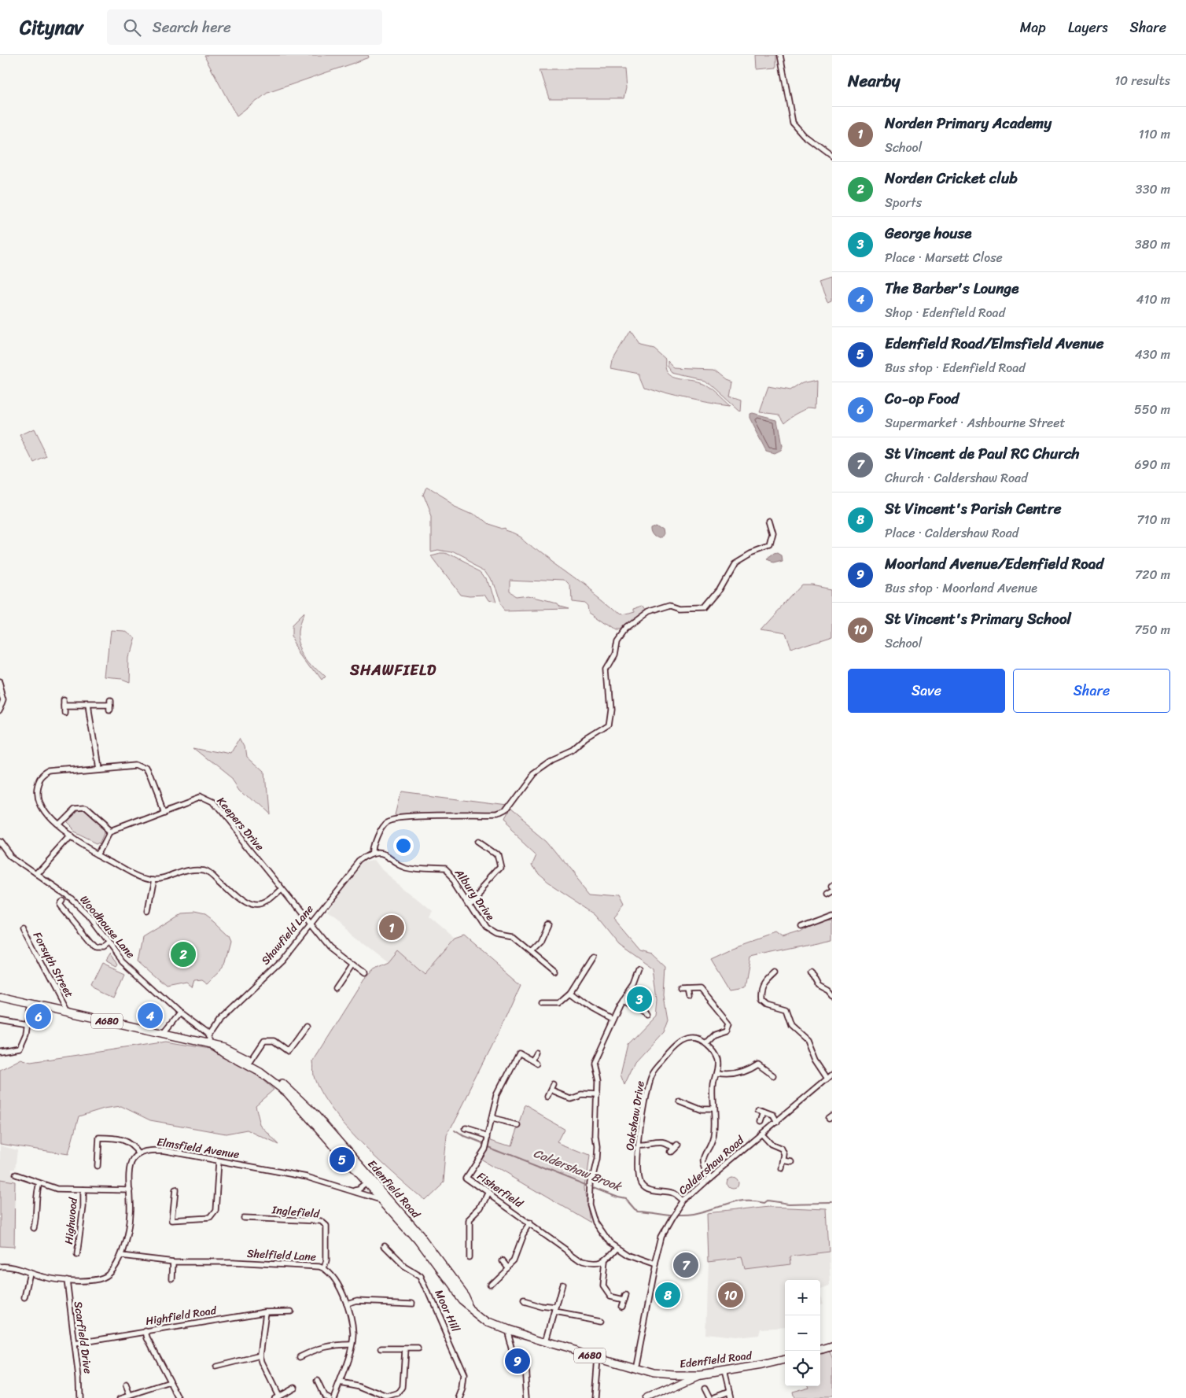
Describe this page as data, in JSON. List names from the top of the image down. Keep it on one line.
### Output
{"streets":{"main road":["A680","Edenfield Road"],"street":["Keepers Drive","Albury Drive","Woodhouse Lane","Shawfield Lane","Forsyth Street","Oakshaw Drive","Elmsfield Avenue","Caldershaw Road","Fisherfield","Inglefield","Highwood","Shelfield Lane","Moor Hill","Highfield Road","Scarfield Drive"]},"crossings":[["Keepers Drive","Shawfield Lane"],["Albury Drive","Shawfield Lane"],["Woodhouse Lane","Shawfield Lane"],["Forsyth Street","Edenfield Road"],["Oakshaw Drive","Caldershaw Road"],["Elmsfield Avenue","Edenfield Road"],["Caldershaw Road","Edenfield Road"],["Inglefield","Shelfield Lane"],["Highfield Road","Scarfield Drive"]],"districts":["SHAWFIELD"],"water":["Caldershaw Brook"],"page":{"header":"Citynav","search":"Search here","nav":["Map","Layers","Share"],"heading":["Nearby","10 results"],"list":[{"mark":"1","name":"Norden Primary Academy","note":"School","value":"110 m"},{"mark":"2","name":"Norden Cricket club","note":"Sports","value":"330 m"},{"mark":"3","name":"George house","note":"Place · Marsett Close","value":"380 m"},{"mark":"4","name":"The Barber's Lounge","note":"Shop · Edenfield Road","value":"410 m"},{"mark":"5","name":"Edenfield Road/Elmsfield Avenue","note":"Bus stop · Edenfield Road","value":"430 m"},{"mark":"6","name":"Co-op Food","note":"Supermarket · Ashbourne Street","value":"550 m"},{"mark":"7","name":"St Vincent de Paul RC Church","note":"Church · Caldershaw Road","value":"690 m"},{"mark":"8","name":"St Vincent's Parish Centre","note":"Place · Caldershaw Road","value":"710 m"},{"mark":"9","name":"Moorland Avenue/Edenfield Road","note":"Bus stop · Moorland Avenue","value":"720 m"},{"mark":"10","name":"St Vincent's Primary School","note":"School","value":"750 m"}],"buttons":["Save","Share"],"pins":["1","2","3","4","6","5","7","8","10","9"],"map_buttons":["+","−"]}}
